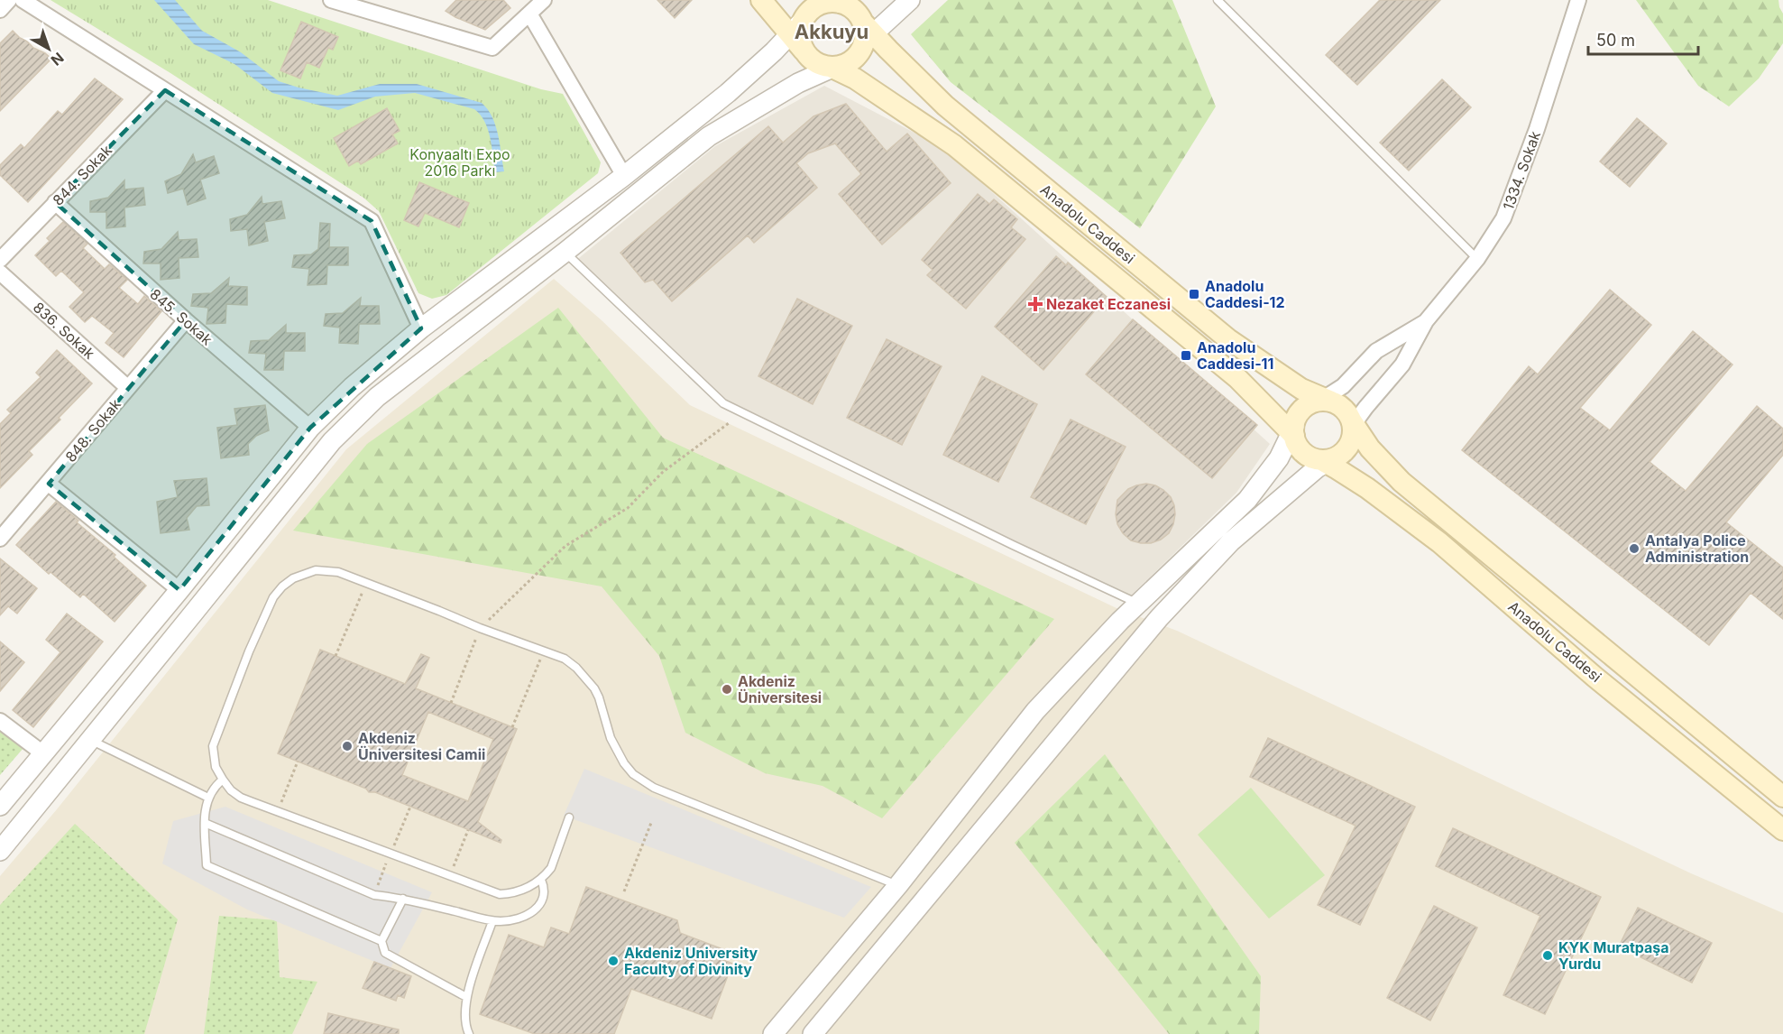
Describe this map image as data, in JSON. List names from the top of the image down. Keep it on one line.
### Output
{"streets":{"main road":["Anadolu Caddesi"],"street":["1334. Sokak","844. Sokak","845. Sokak","836. Sokak","848. Sokak"]},"crossings":[["1334. Sokak","Anadolu Caddesi"],["844. Sokak","845. Sokak"],["845. Sokak","848. Sokak"],["836. Sokak","848. Sokak"]],"districts":["Akkuyu"],"parks":["Konyaaltı Expo 2016 Parkı"],"places":{"transit":["Anadolu Caddesi-12","Anadolu Caddesi-11"],"health":["Nezaket Eczanesi"],"other":["Antalya Police Administration","Akdeniz Üniversitesi","Akdeniz Üniversitesi Camii","KYK Muratpaşa Yurdu","Akdeniz University Faculty of Divinity"]},"scale_bar":"50 m","north":"bottom right"}
